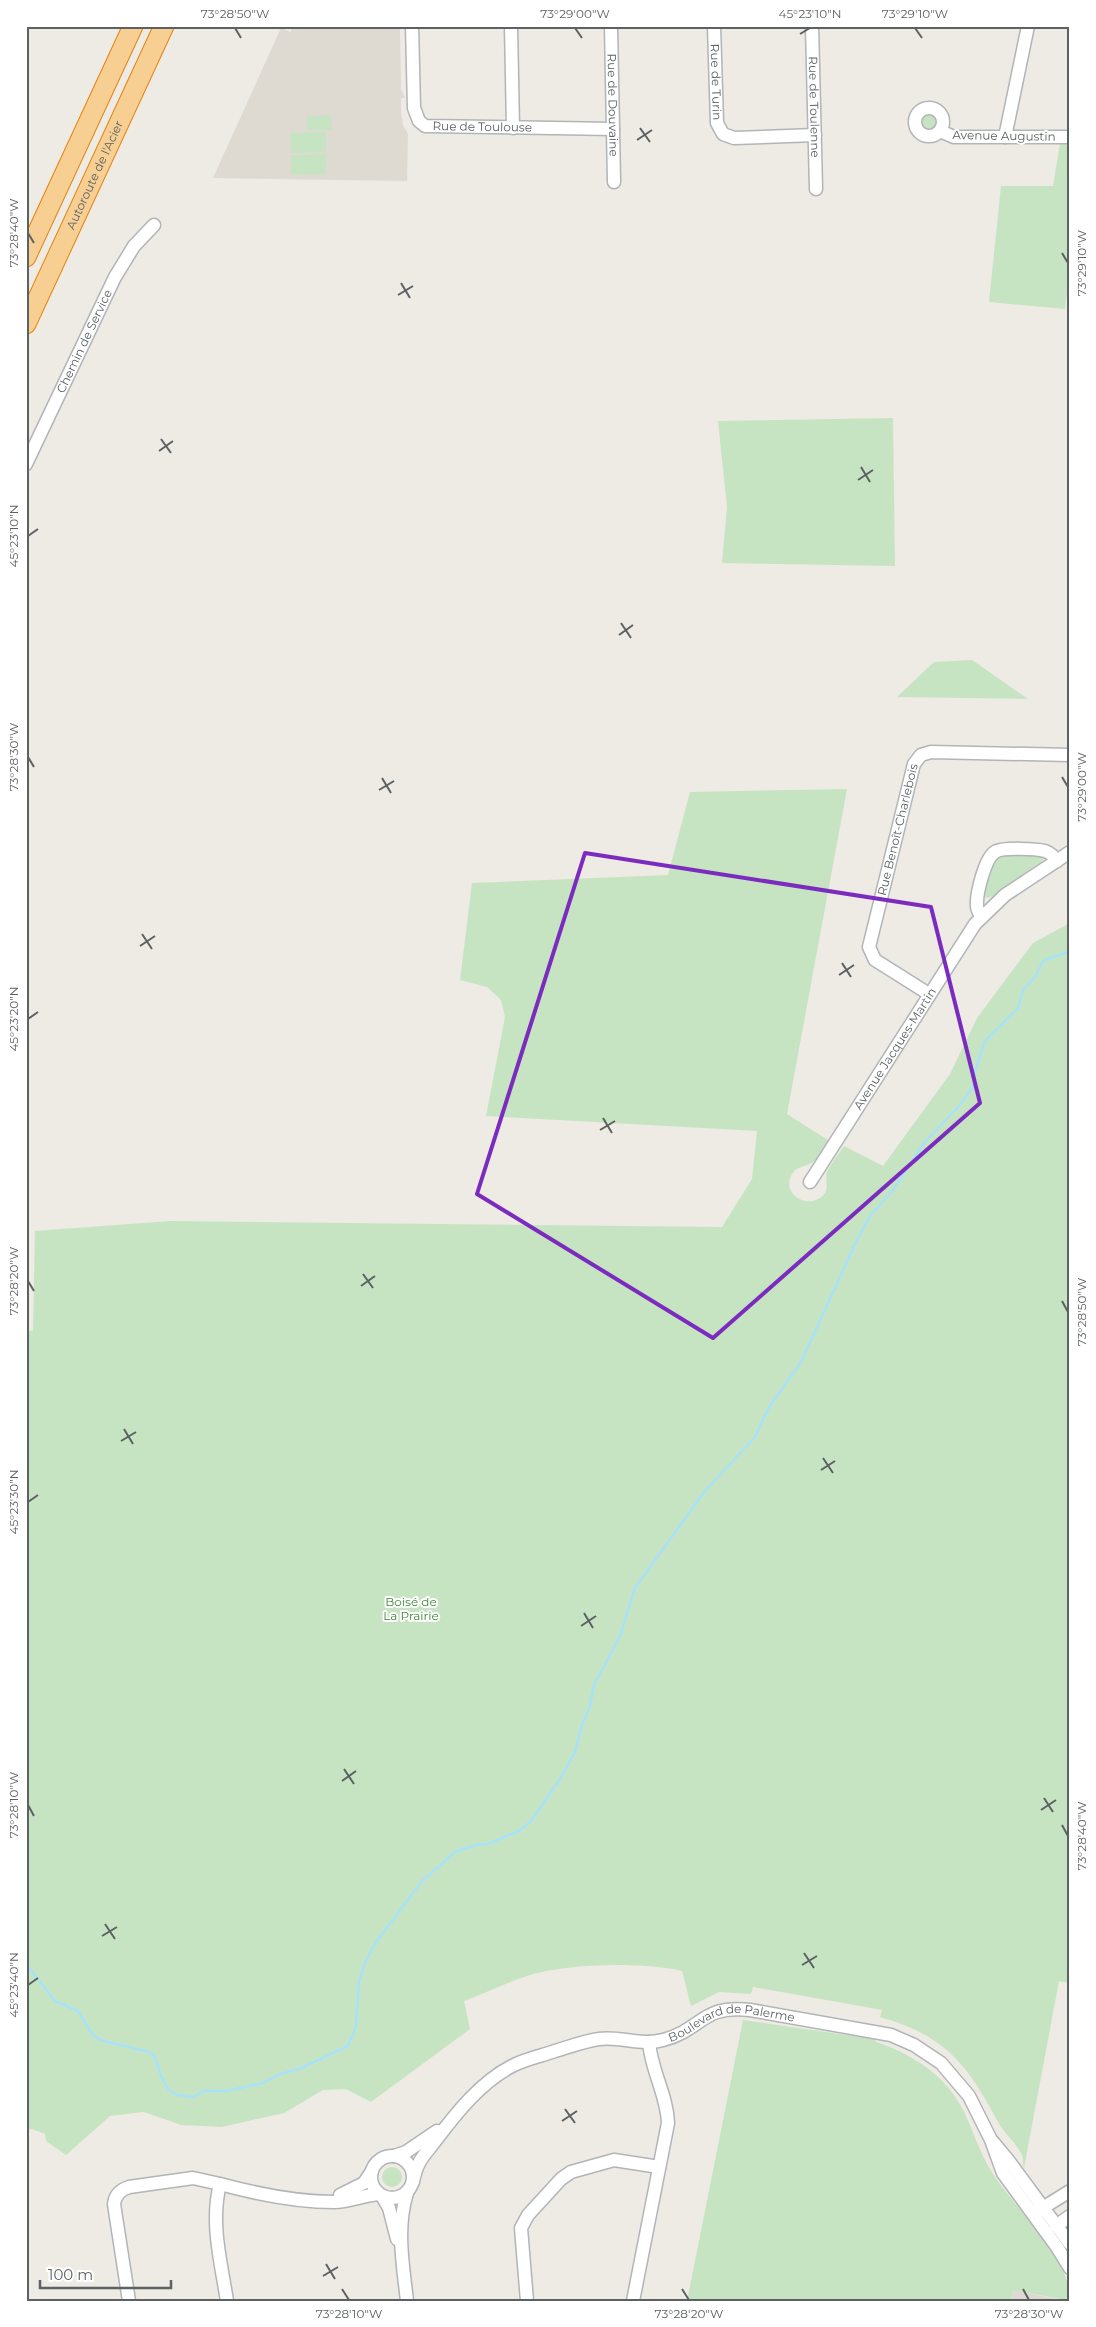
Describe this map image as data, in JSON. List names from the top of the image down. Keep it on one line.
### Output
{"streets":{"highway":["Autoroute de l'Acier"],"street":["Rue de Turin","Rue de Douvaine","Rue de Toulenne","Rue de Toulouse","Avenue Augustin","Chemin de Service","Rue Benoît-Charlebois","Avenue Jacques-Martin","Boulevard de Palerme"]},"crossings":[["Rue de Turin","Rue de Toulenne"],["Rue de Douvaine","Rue de Toulouse"],["Rue Benoît-Charlebois","Avenue Jacques-Martin"]],"parks":["Boisé de La Prairie"],"scale_bar":"100 m","coordinates":["73°28'50\"W","73°29'00\"W","45°23'10\"N","73°29'10\"W","73°28'40\"W","73°28'30\"W","45°23'20\"N","73°28'20\"W","45°23'30\"N","73°28'10\"W","45°23'40\"N"]}
